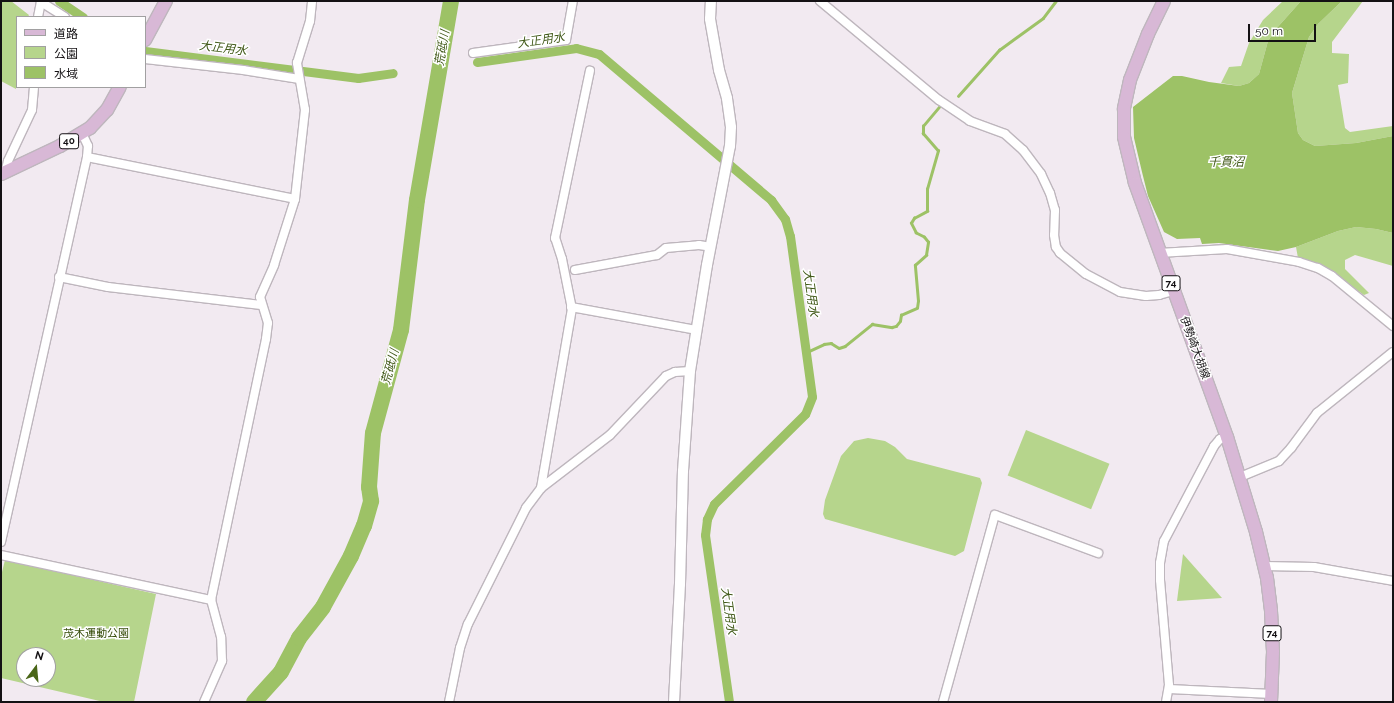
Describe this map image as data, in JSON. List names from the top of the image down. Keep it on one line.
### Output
{"streets":{"main road":["40","74","伊勢崎大胡線"]},"water":["大正用水","荒砥川","千貫沼"],"parks":["茂木運動公園"],"legend":["道路","公園","水域"],"scale_bar":"50 m","north":"top"}
